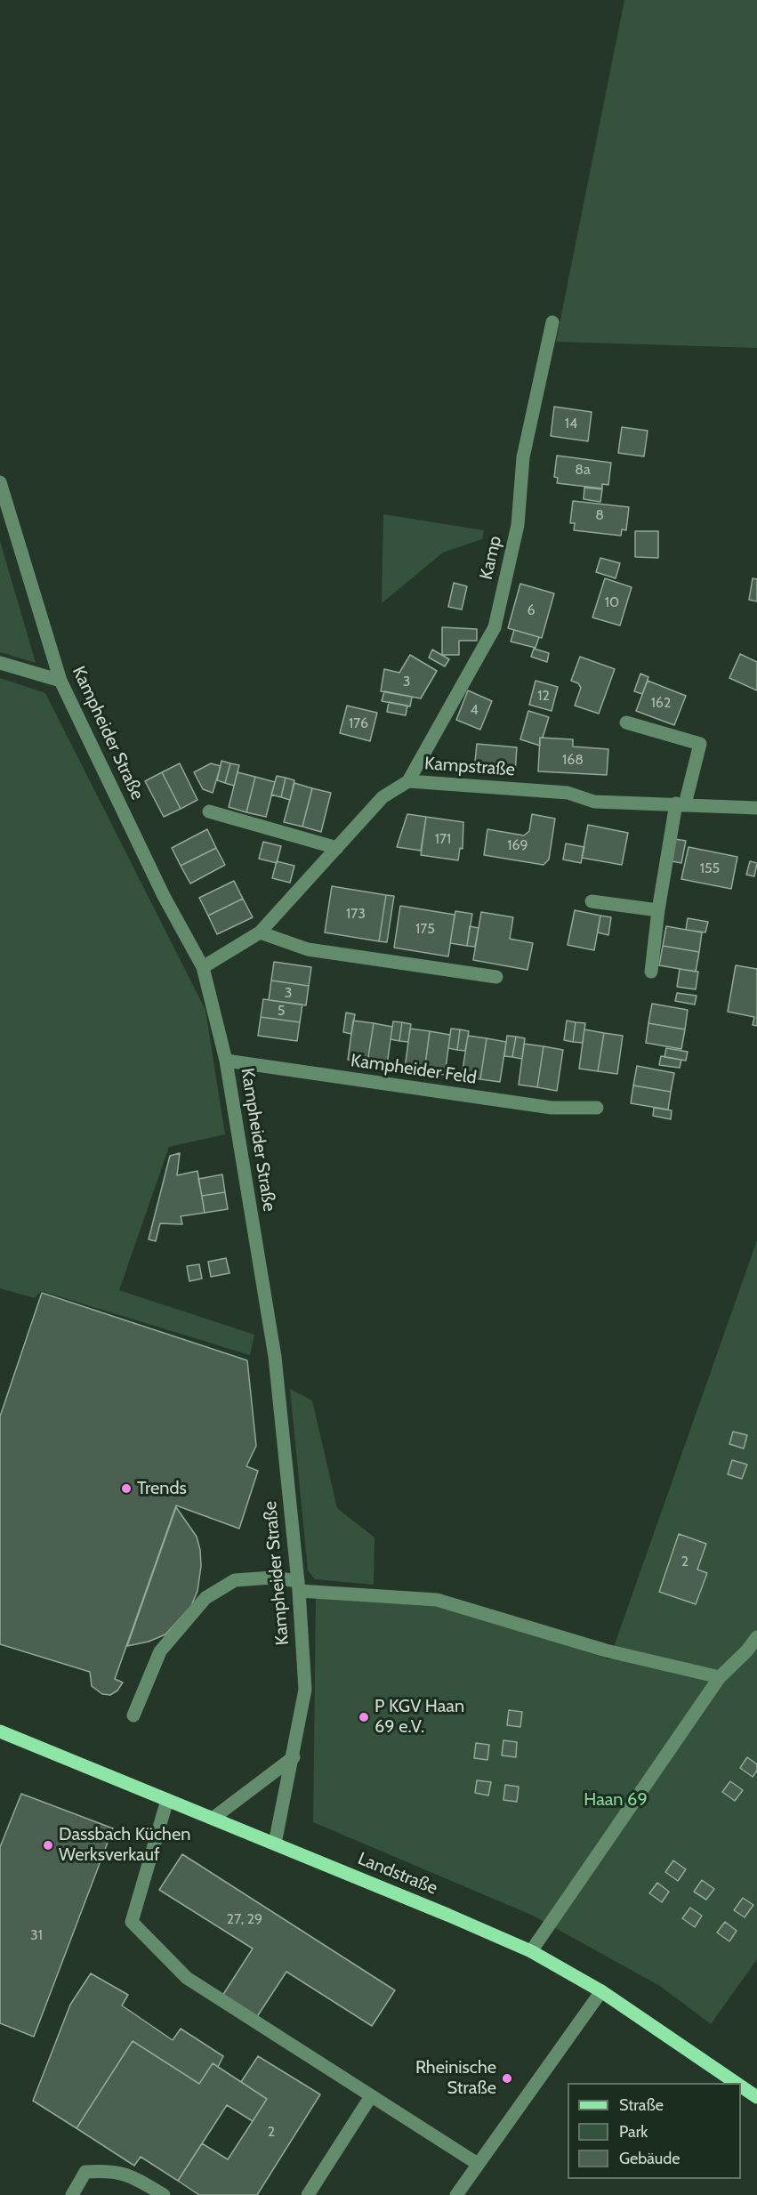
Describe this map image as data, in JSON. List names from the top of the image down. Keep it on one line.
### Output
{"streets":{"main road":["Landstraße"],"street":["Kamp","Kampheider Straße","Kampstraße","Kampheider Feld"]},"crossings":[["Kamp","Kampstraße"],["Kampheider Straße","Kampstraße"],["Kampheider Straße","Kampheider Feld"],["Kampheider Straße","Landstraße"]],"parks":["Haan 69"],"places":["Trends","P KGV Haan 69 e.V.","Dassbach Küchen Werksverkauf","Rheinische Straße"],"house_numbers":["14","8a","8","10","6","3","12","162","4","176","168","171","169","155","173","175","3","5","2","27, 29","31","2"],"legend":["Straße","Park","Gebäude"]}
